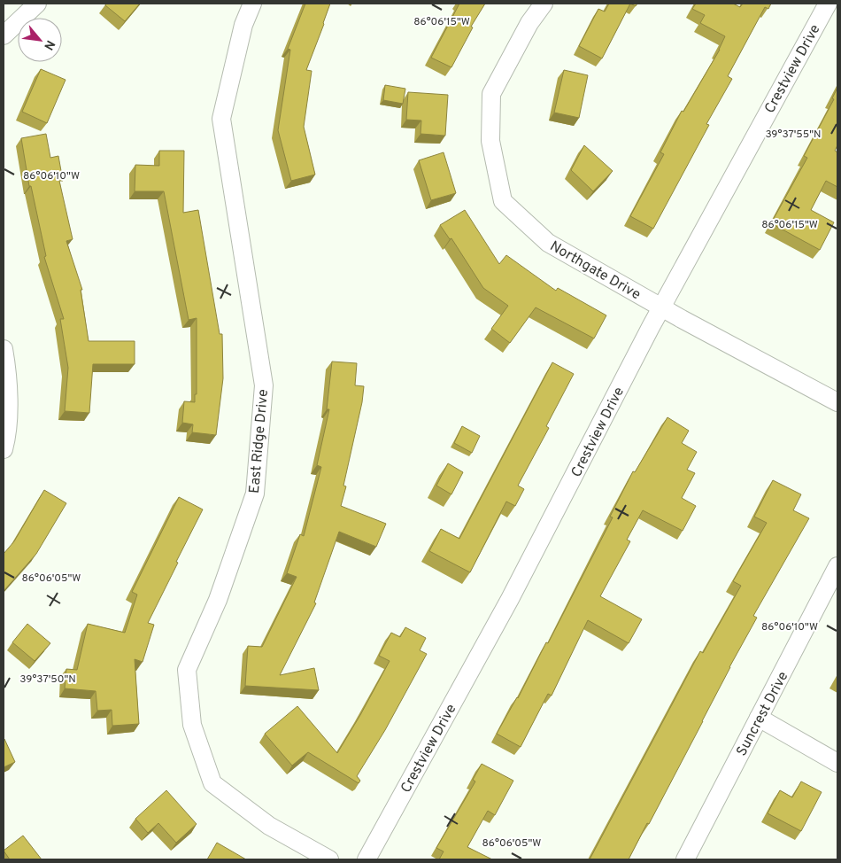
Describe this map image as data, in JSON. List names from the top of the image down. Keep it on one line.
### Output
{"streets":{"street":["Crestview Drive","Northgate Drive","East Ridge Drive","Suncrest Drive"]},"crossings":[["Crestview Drive","Northgate Drive"]],"north":"bottom right","coordinates":["86°06'15\"W","39°37'55\"N","86°06'10\"W","86°06'05\"W","39°37'50\"N"]}
